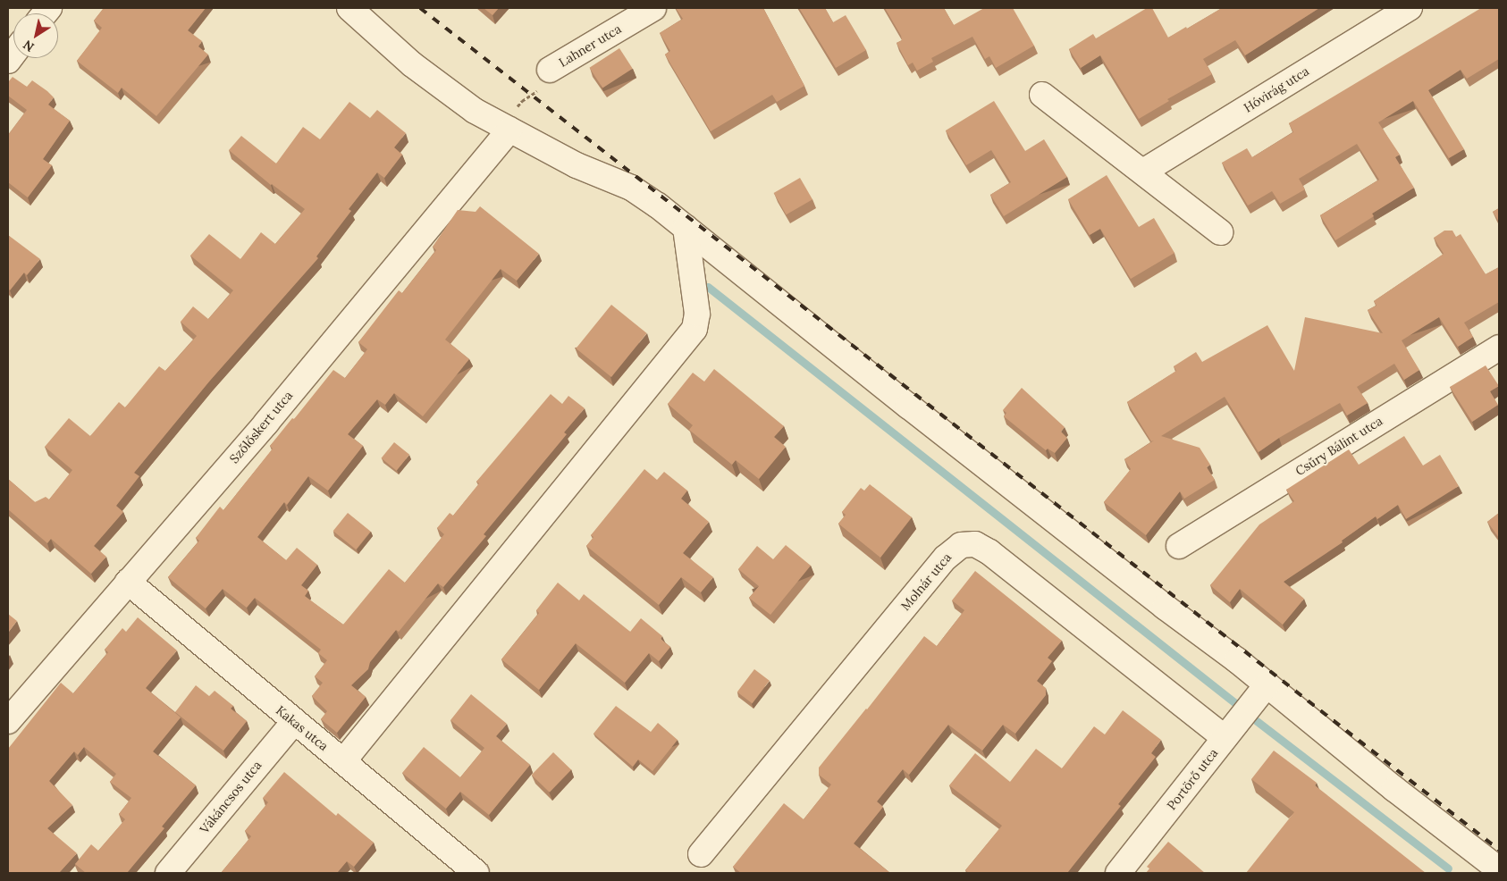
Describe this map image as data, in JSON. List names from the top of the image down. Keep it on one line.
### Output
{"streets":{"street":["Lahner utca","Hóvirág utca","Szőlőskert utca","Csűry Bálint utca","Molnár utca","Kakas utca","Portörő utca","Vákáncsos utca"]},"crossings":[["Szőlőskert utca","Kakas utca"],["Molnár utca","Portörő utca"],["Kakas utca","Vákáncsos utca"]],"north":"bottom left"}
